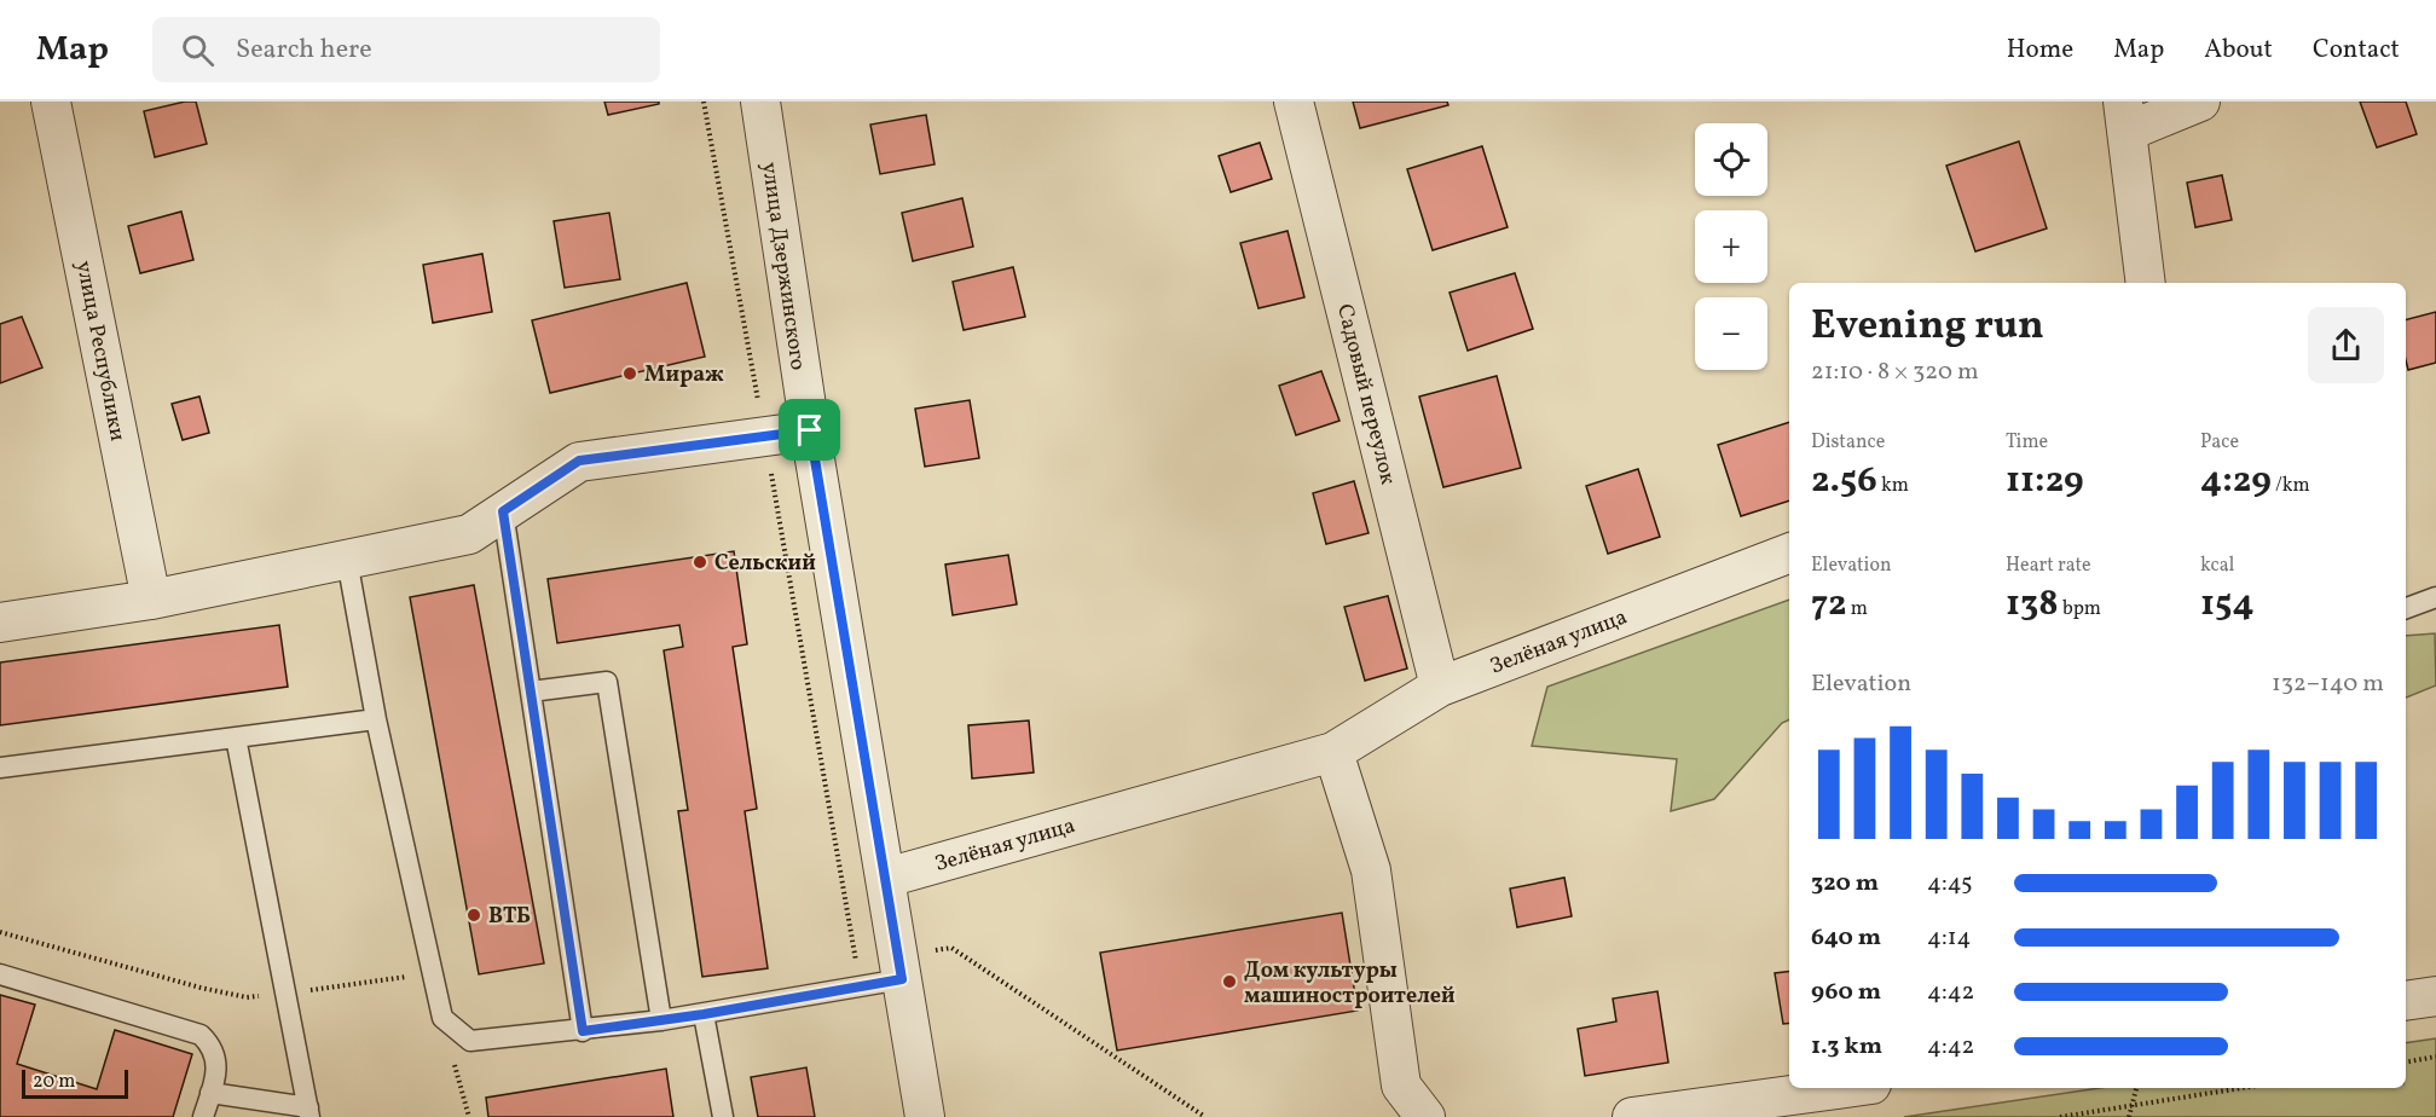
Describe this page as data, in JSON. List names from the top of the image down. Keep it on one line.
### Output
{"streets":{"street":["улица Дзержинского","улица Республики","Садовый переулок","Зелёная улица"]},"crossings":[["улица Дзержинского","Зелёная улица"],["Садовый переулок","Зелёная улица"]],"places":["Мираж","Сельский","ВТБ","Дом культуры машиностроителей"],"scale_bar":"20 m","page":{"header":"Map","search":"Search here","nav":["Home","Map","About","Contact"],"map_buttons":["+","−"],"heading":["Evening run","21:10 · 8 × 320 m"],"stats":[["Distance","2.56 km"],["Time","11:29"],["Pace","4:29 /km"],["Elevation","72 m"],["Heart rate","138 bpm"],["kcal","154"]],"chart":["Elevation","132–140 m"],"list":[{"name":"320 m","note":"4:45"},{"name":"640 m","note":"4:14"},{"name":"960 m","note":"4:42"},{"name":"1.3 km","note":"4:42"}],"scale":"20 m"}}
